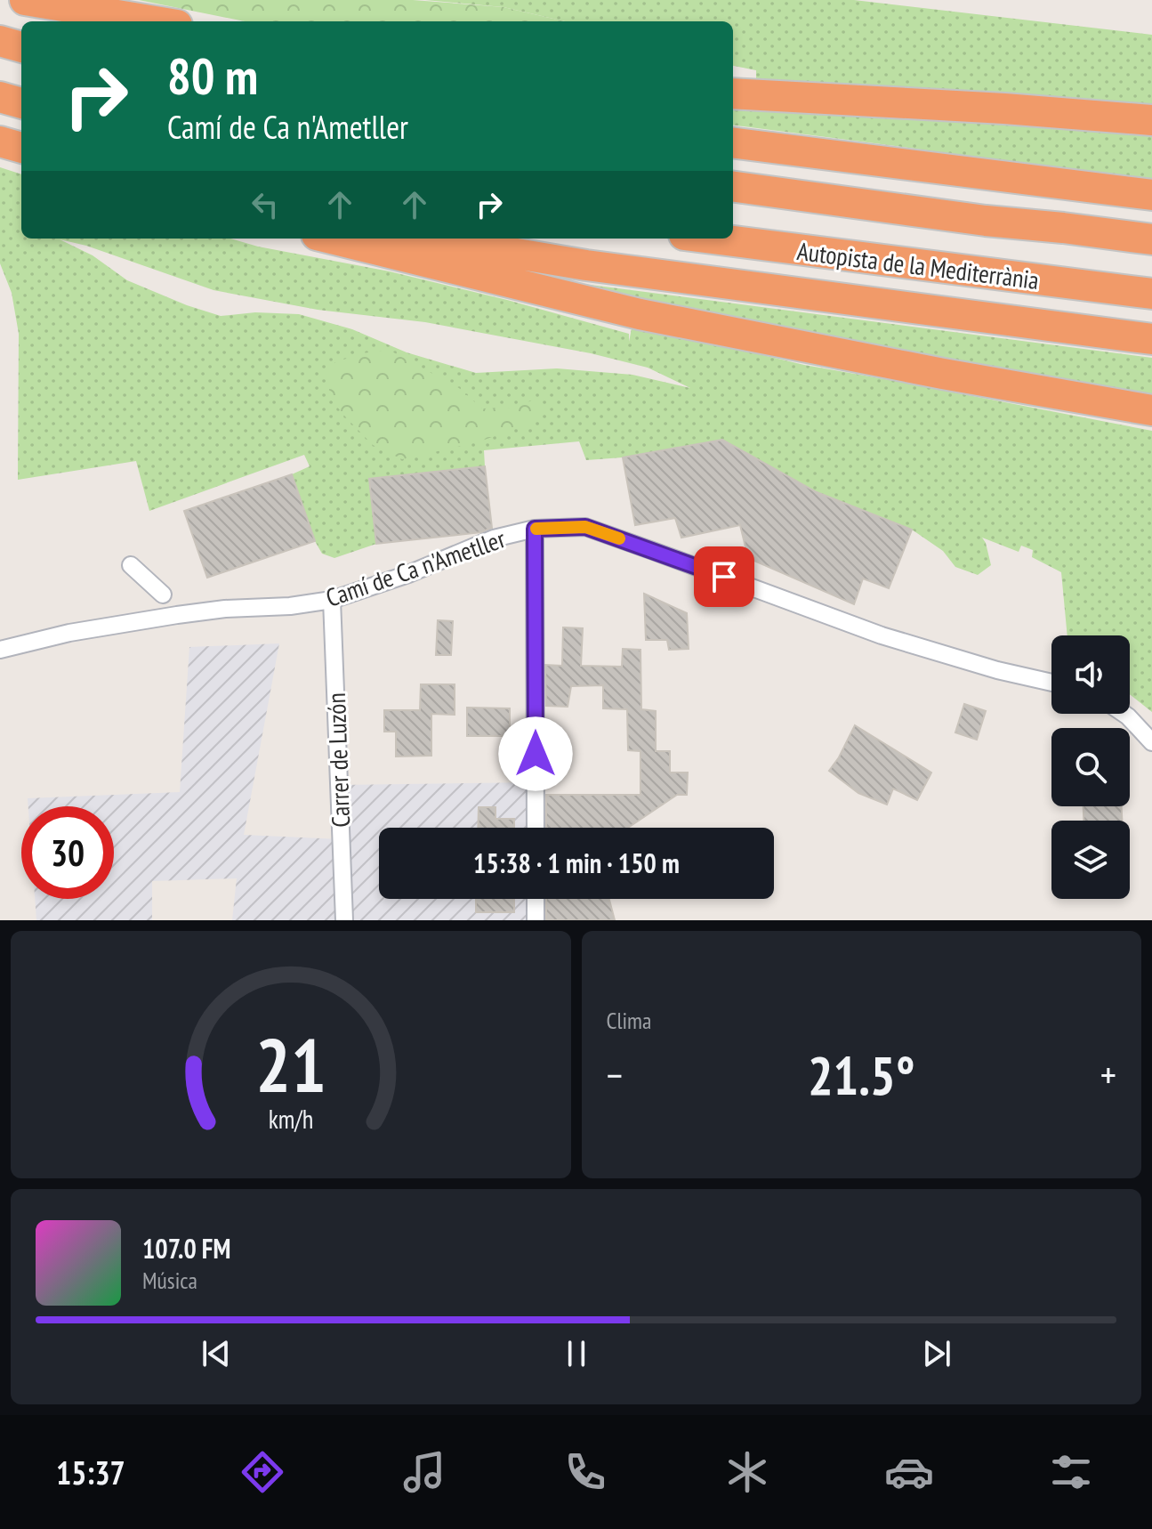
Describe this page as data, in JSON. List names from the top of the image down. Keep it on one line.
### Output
{"streets":{"highway":["Autopista de la Mediterrània"],"street":["Camí de Ca n'Ametller","Carrer de Luzón"]},"crossings":[["Camí de Ca n'Ametller","Carrer de Luzón"]],"page":{"turn":["80 m","Camí de Ca n'Ametller"],"limit":"30","trip":"15:38 · 1 min · 150 m","tile":"Clima","heat":["−","21.5°","+"],"song":["107.0 FM","Música"],"tabs":"15:37","gauge":["21","km/h"]}}
